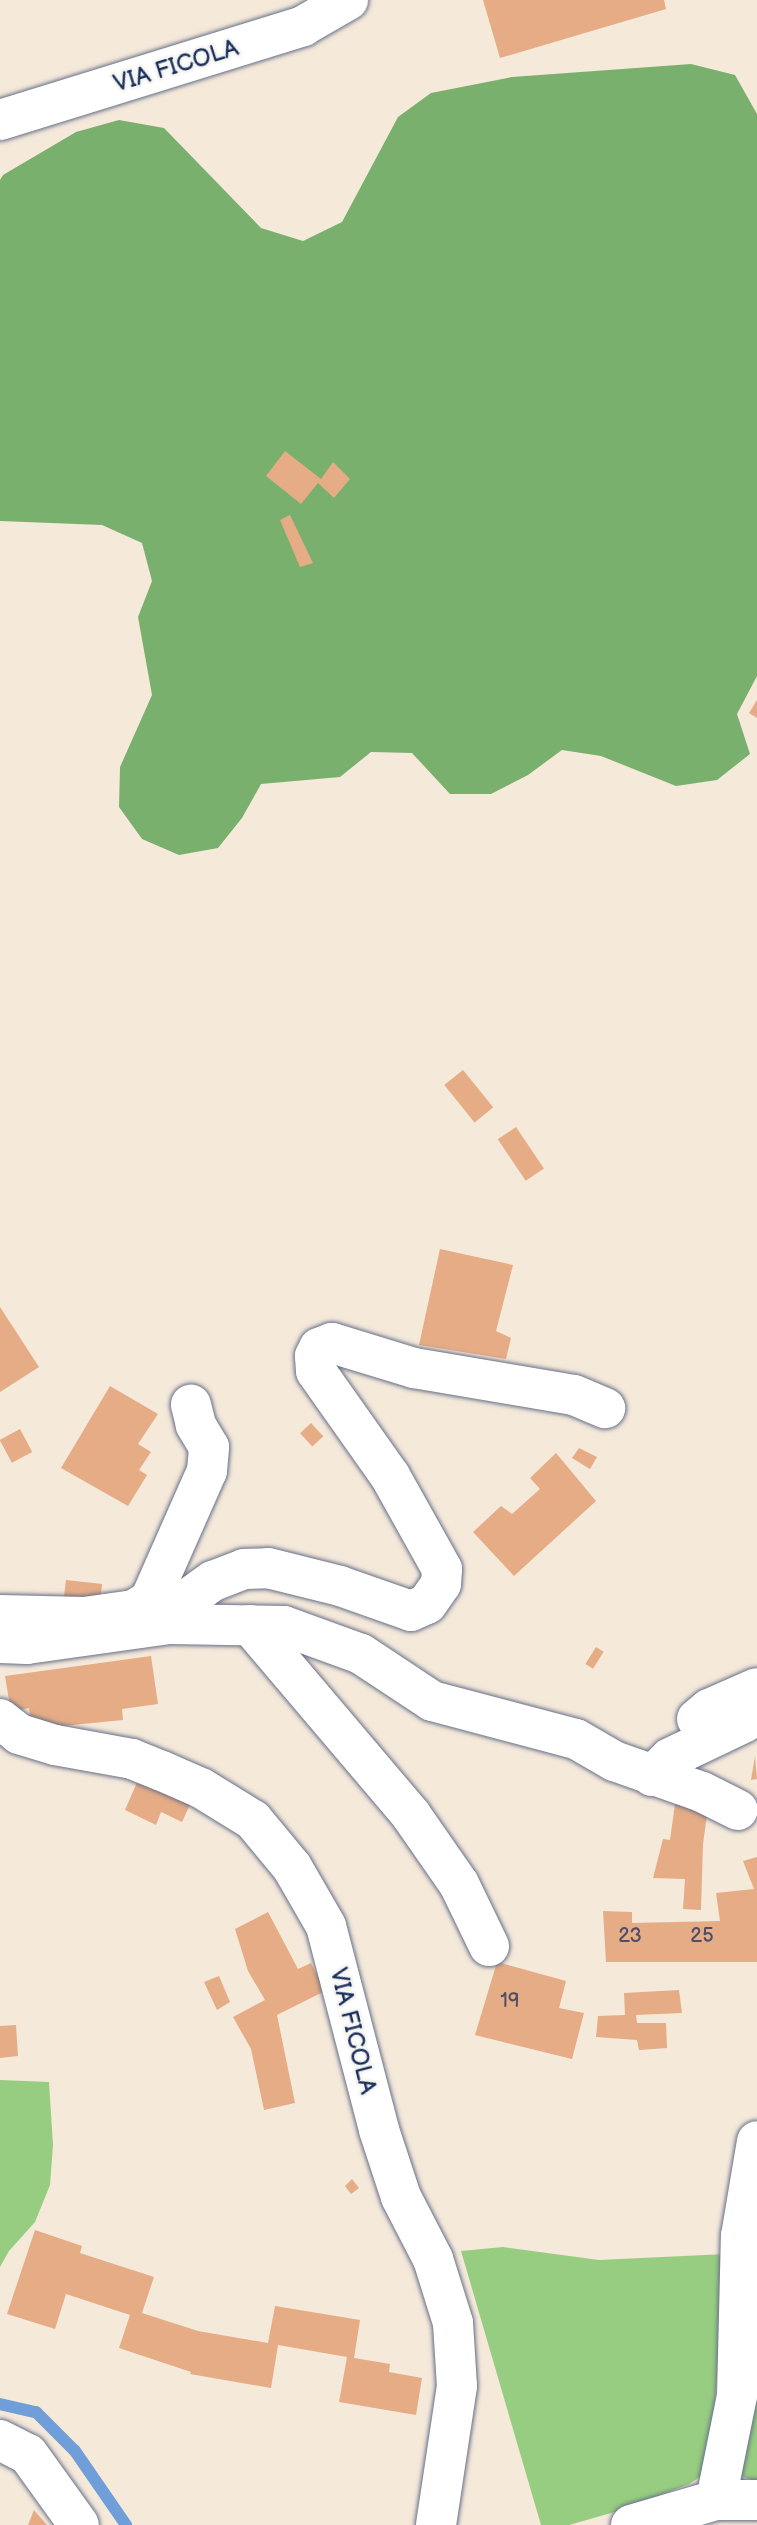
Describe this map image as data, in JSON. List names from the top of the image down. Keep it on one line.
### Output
{"streets":{"street":["VIA FICOLA"]},"house_numbers":["23","25","19"]}
